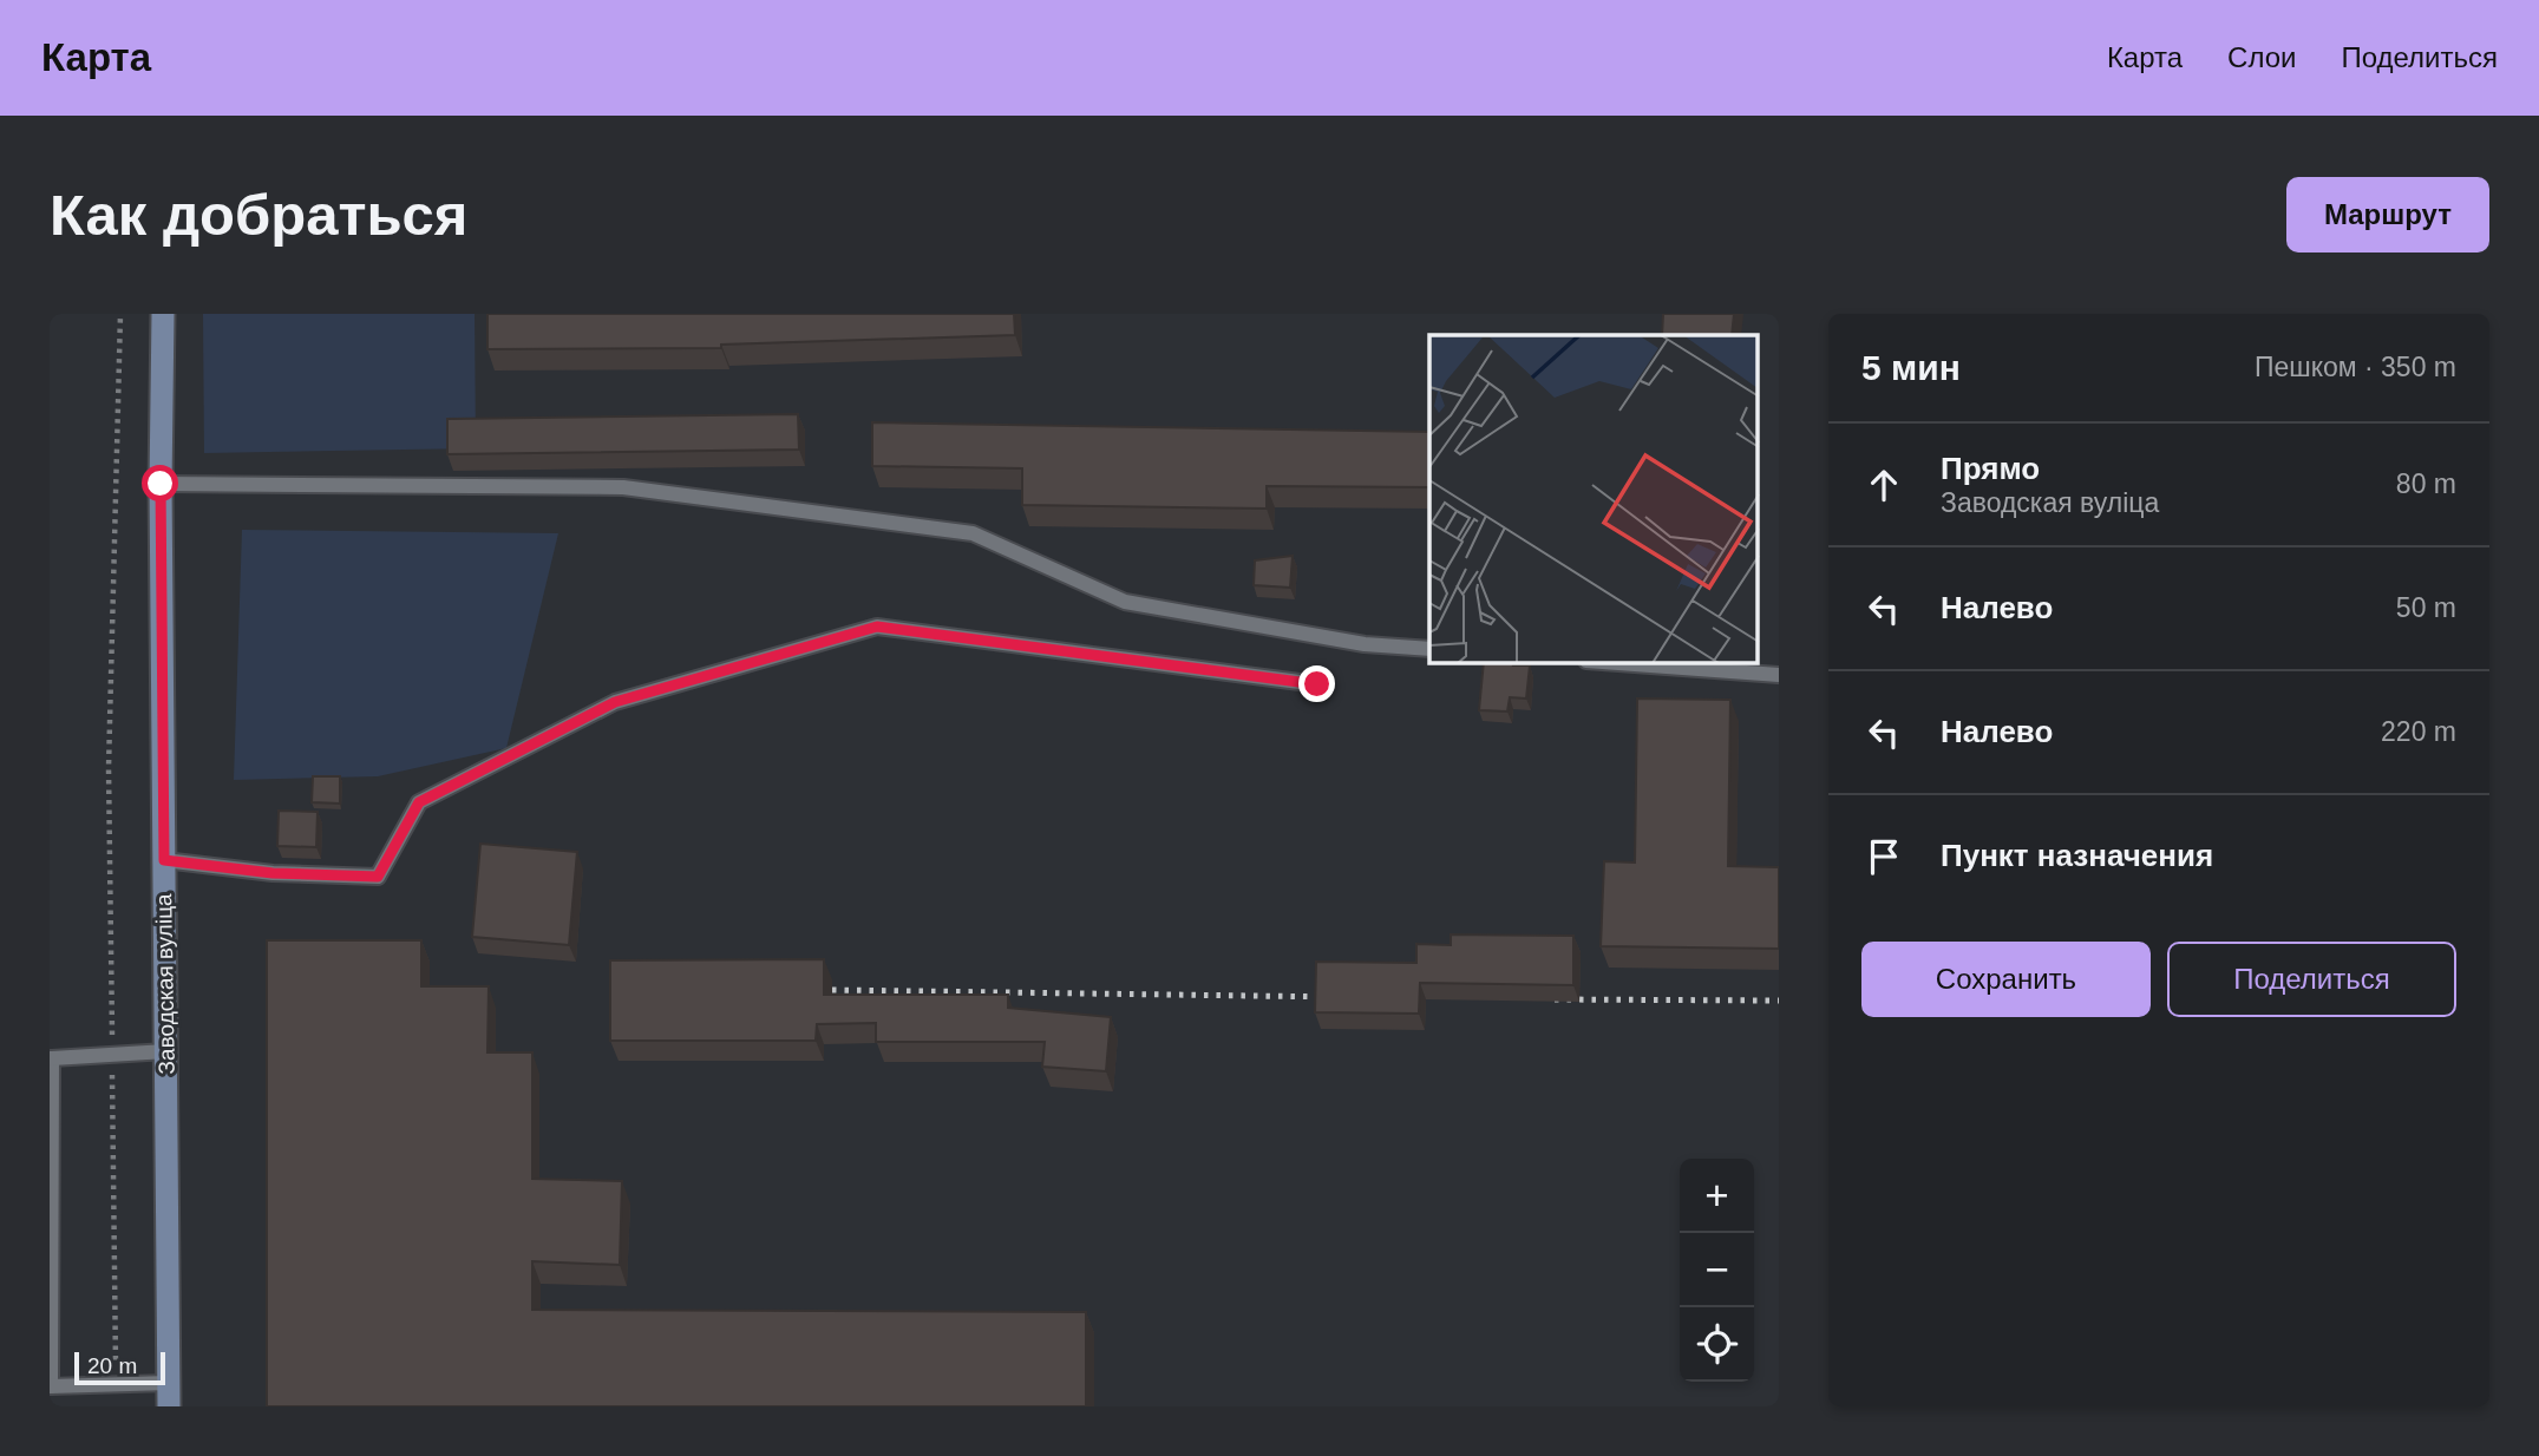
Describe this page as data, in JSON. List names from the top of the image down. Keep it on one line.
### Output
{"streets":{"main road":["Заводская вуліца"]},"scale_bar":"20 m","page":{"header":"Карта","nav":["Карта","Слои","Поделиться"],"buttons":["Маршрут",["Сохранить","Поделиться"]],"title":"Как добраться","heading":["5 мин","Пешком · 350 m"],"list":[["Прямо","Заводская вуліца","80 m"],["Налево","50 m"],["Налево","220 m"],"Пункт назначения"],"map_buttons":["+","−"],"scale":"20 m"}}
